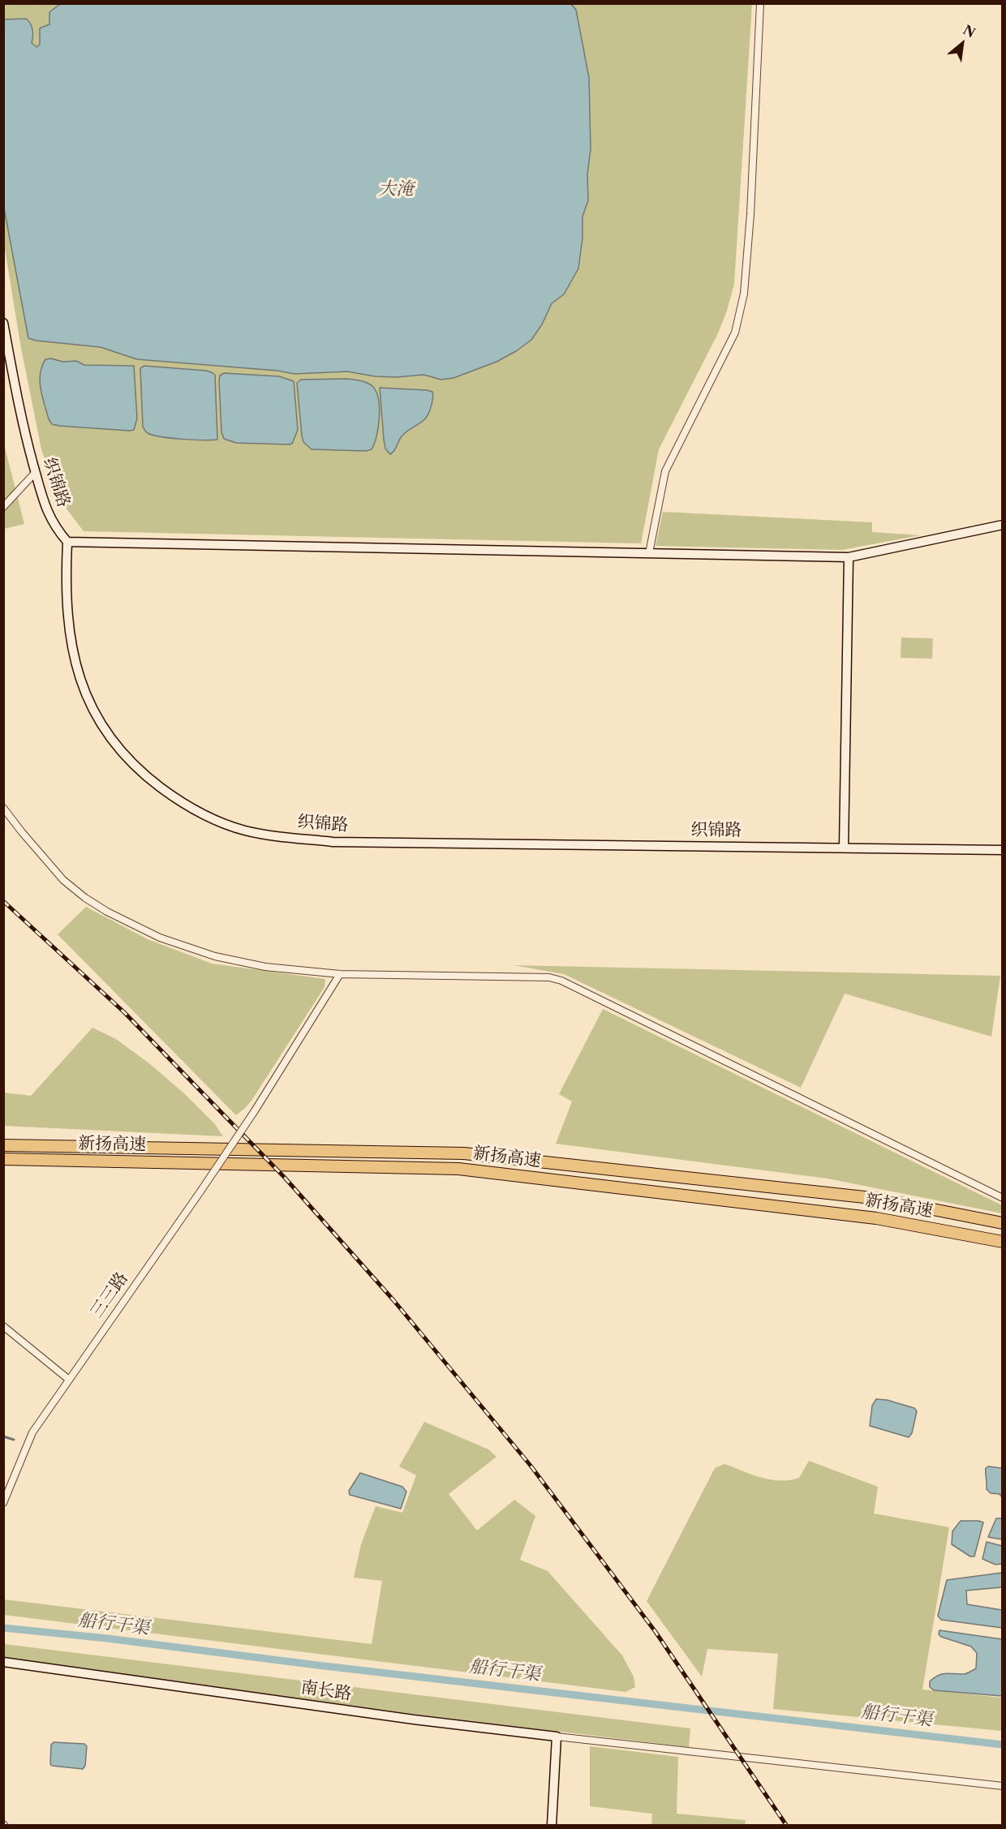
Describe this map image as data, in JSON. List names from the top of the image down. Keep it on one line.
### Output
{"streets":{"highway":["新扬高速"],"street":["织锦路","三三路","南长路"]},"water":["大淹","船行干渠"],"north":"top right"}
